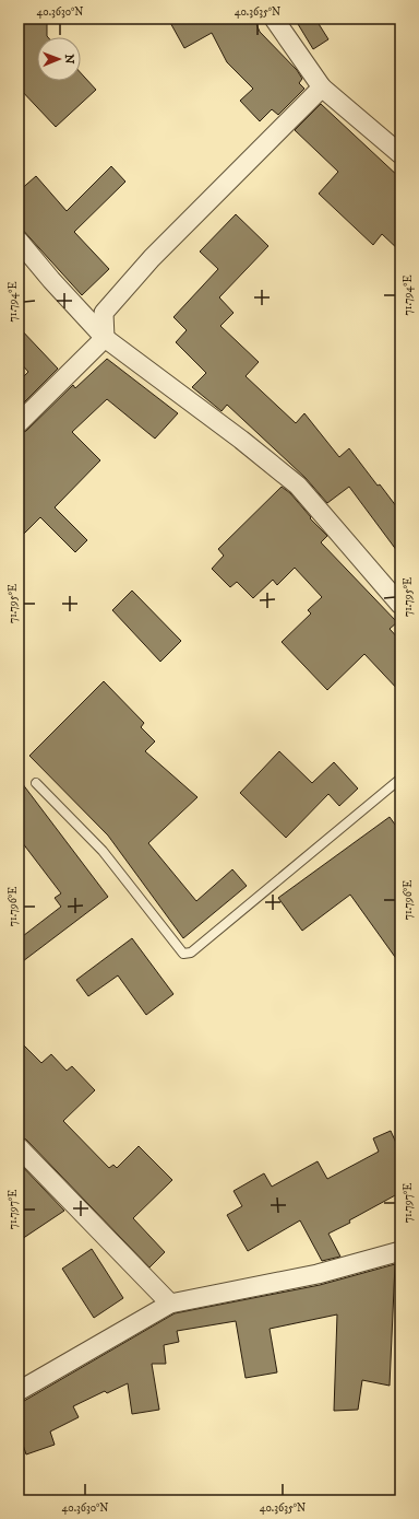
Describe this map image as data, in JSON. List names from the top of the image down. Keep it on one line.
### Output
{"north":"right","coordinates":["40.3630°N","40.3635°N","71.794°E","71.795°E","71.796°E","71.797°E"]}
